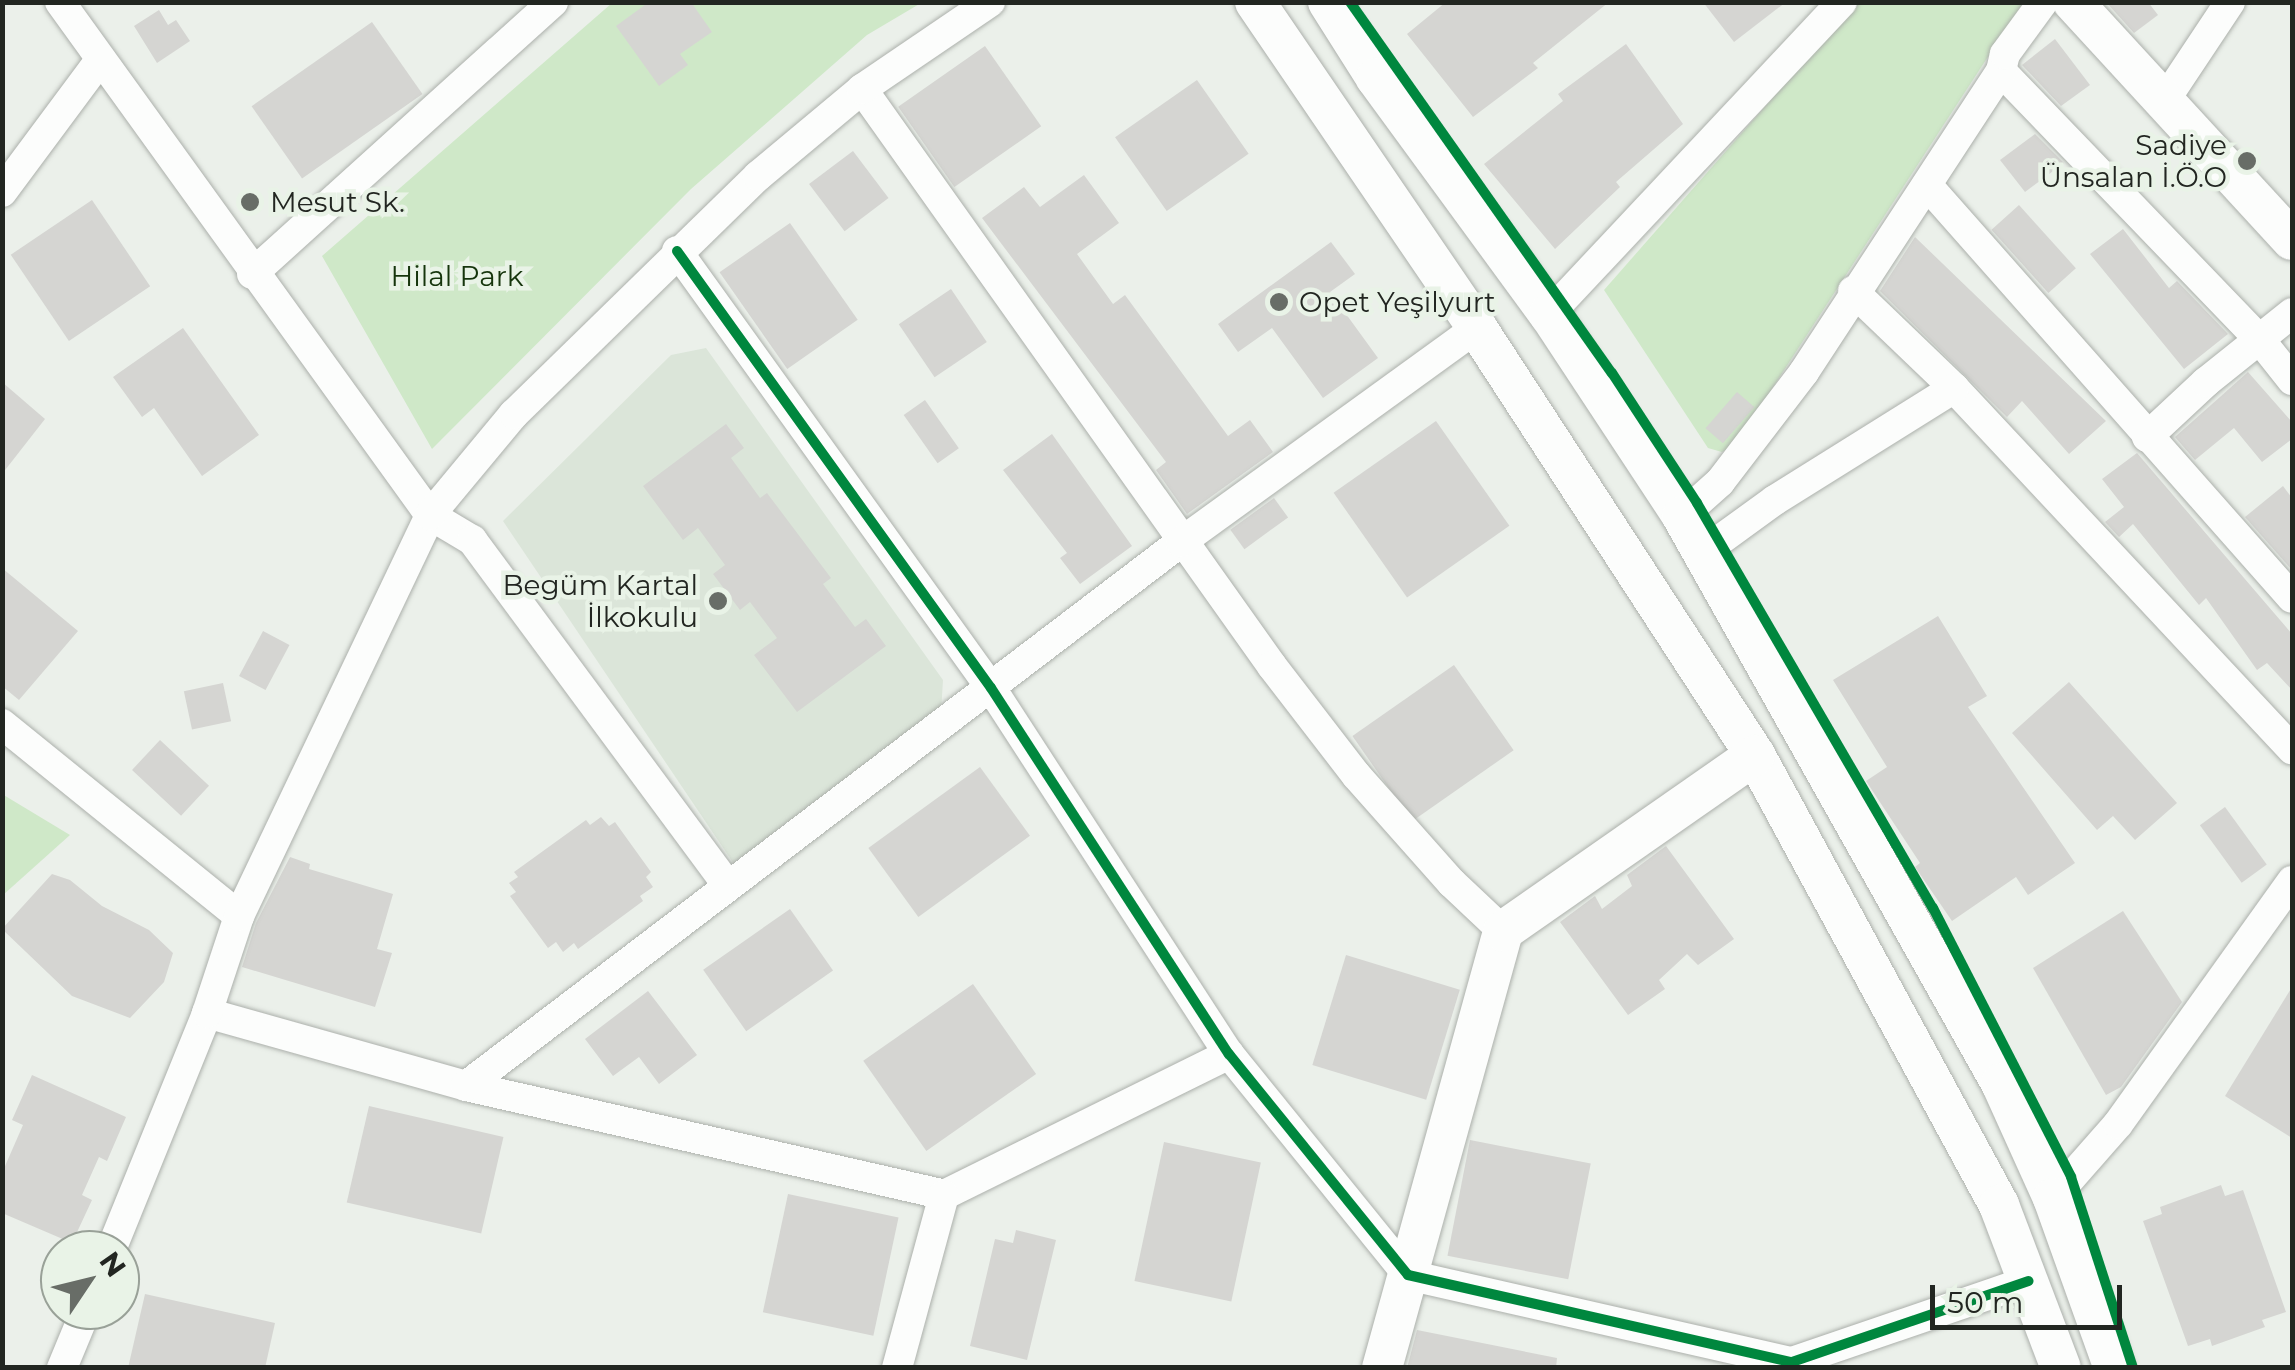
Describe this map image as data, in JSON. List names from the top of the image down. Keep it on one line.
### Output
{"parks":["Hilal Park"],"places":["Sadiye Ünsalan İ.Ö.O","Mesut Sk.","Opet Yeşilyurt","Begüm Kartal İlkokulu"],"scale_bar":"50 m","north":"top right"}
